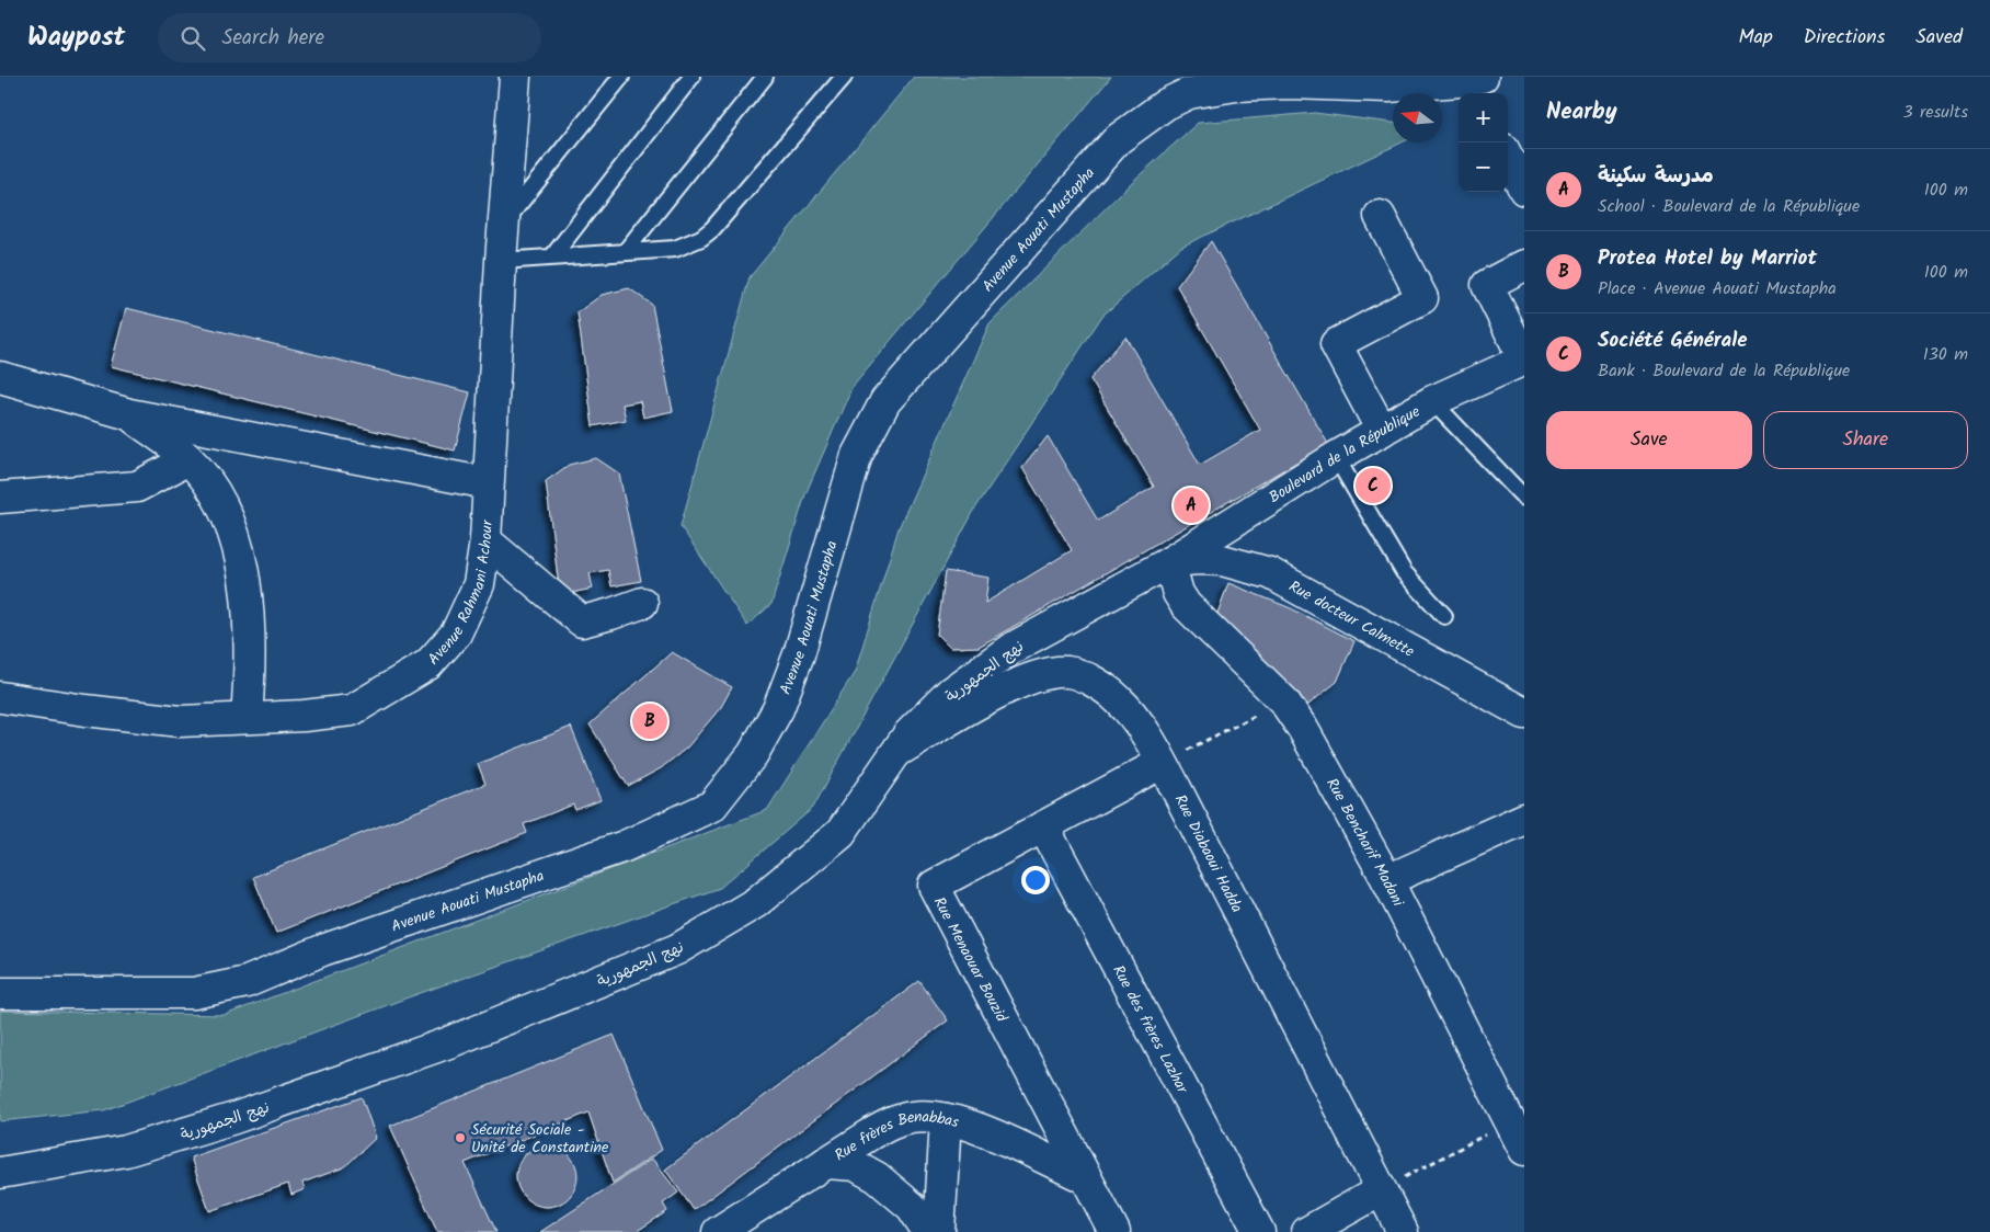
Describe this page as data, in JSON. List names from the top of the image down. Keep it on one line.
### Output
{"streets":{"street":["Avenue Aouati Mustapha","Boulevard de la République","Avenue Rahmani Achour","Rue docteur Calmette","نهج الجمهورية","Rue Bencharif Madani","Rue Diabaoui Hadda","Rue Menaouar Bouzid","Rue des frères Lazhar","Rue frères Benabbas"]},"crossings":[["Boulevard de la République","Rue docteur Calmette"],["Boulevard de la République","نهج الجمهورية"],["Boulevard de la République","Rue Bencharif Madani"],["Rue docteur Calmette","نهج الجمهورية"],["Rue docteur Calmette","Rue Bencharif Madani"],["نهج الجمهورية","Rue Bencharif Madani"],["نهج الجمهورية","Rue Diabaoui Hadda"],["Rue Diabaoui Hadda","Rue Menaouar Bouzid"],["Rue Menaouar Bouzid","Rue des frères Lazhar"],["Rue Menaouar Bouzid","Rue frères Benabbas"]],"places":["Sécurité Sociale - Unité de Constantine"],"north":"left","page":{"header":"Waypost","search":"Search here","nav":["Map","Directions","Saved"],"heading":["Nearby","3 results"],"map_buttons":["+","−"],"list":[{"mark":"A","name":"مدرسة سكينة","note":"School · Boulevard de la République","value":"100 m"},{"mark":"B","name":"Protea Hotel by Marriot","note":"Place · Avenue Aouati Mustapha","value":"100 m"},{"mark":"C","name":"Société Générale","note":"Bank · Boulevard de la République","value":"130 m"}],"buttons":["Save","Share"],"pins":["C","A","B"]}}
